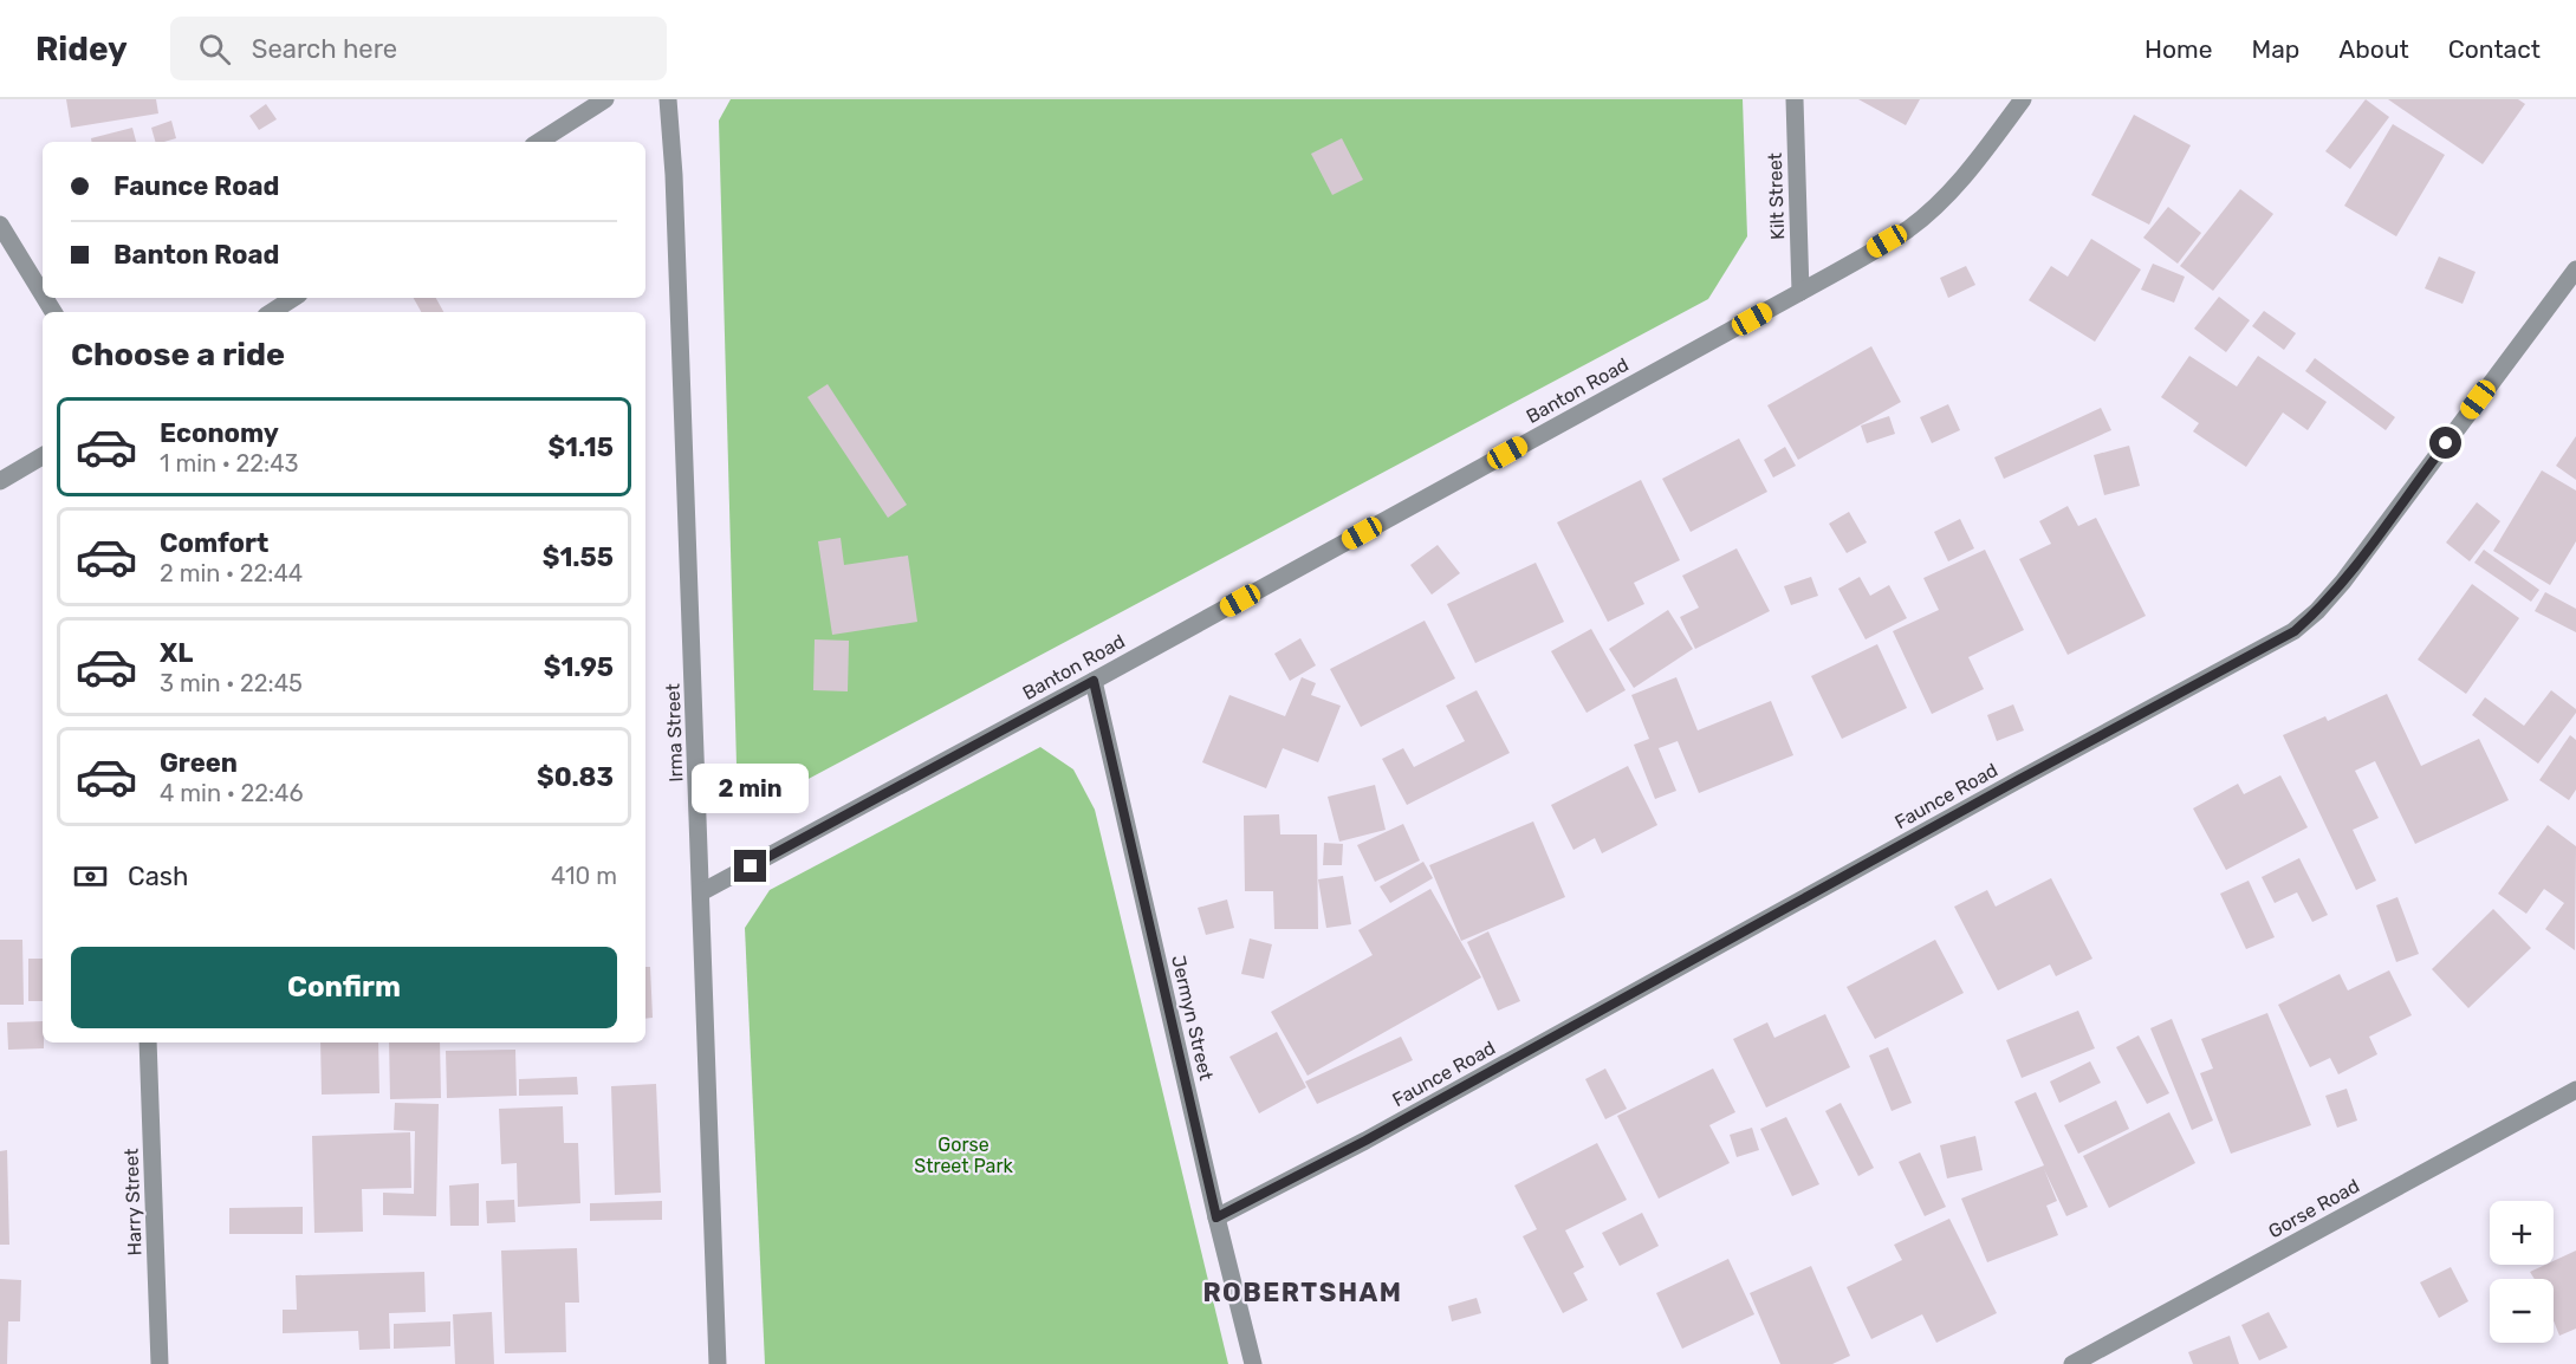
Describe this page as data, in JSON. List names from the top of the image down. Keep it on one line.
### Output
{"streets":{"street":["Kilt Street","Banton Road","Irma Street","Faunce Road","Jermyn Street","Harry Street","Gorse Road"]},"crossings":[["Kilt Street","Banton Road"],["Banton Road","Irma Street"],["Banton Road","Jermyn Street"],["Faunce Road","Jermyn Street"]],"districts":["ROBERTSHAM"],"parks":["Gorse Street Park"],"page":{"header":"Ridey","search":"Search here","nav":["Home","Map","About","Contact"],"banner":["Faunce Road","Banton Road"],"heading":"Choose a ride","list":[{"name":"Economy","note":"1 min · 22:43","value":"$1.15"},{"name":"Comfort","note":"2 min · 22:44","value":"$1.55"},{"name":"XL","note":"3 min · 22:45","value":"$1.95"},{"name":"Green","note":"4 min · 22:46","value":"$0.83"}],"bubble":"2 min","pay":["Cash","410 m"],"buttons":"Confirm","map_buttons":["+","−"]}}
